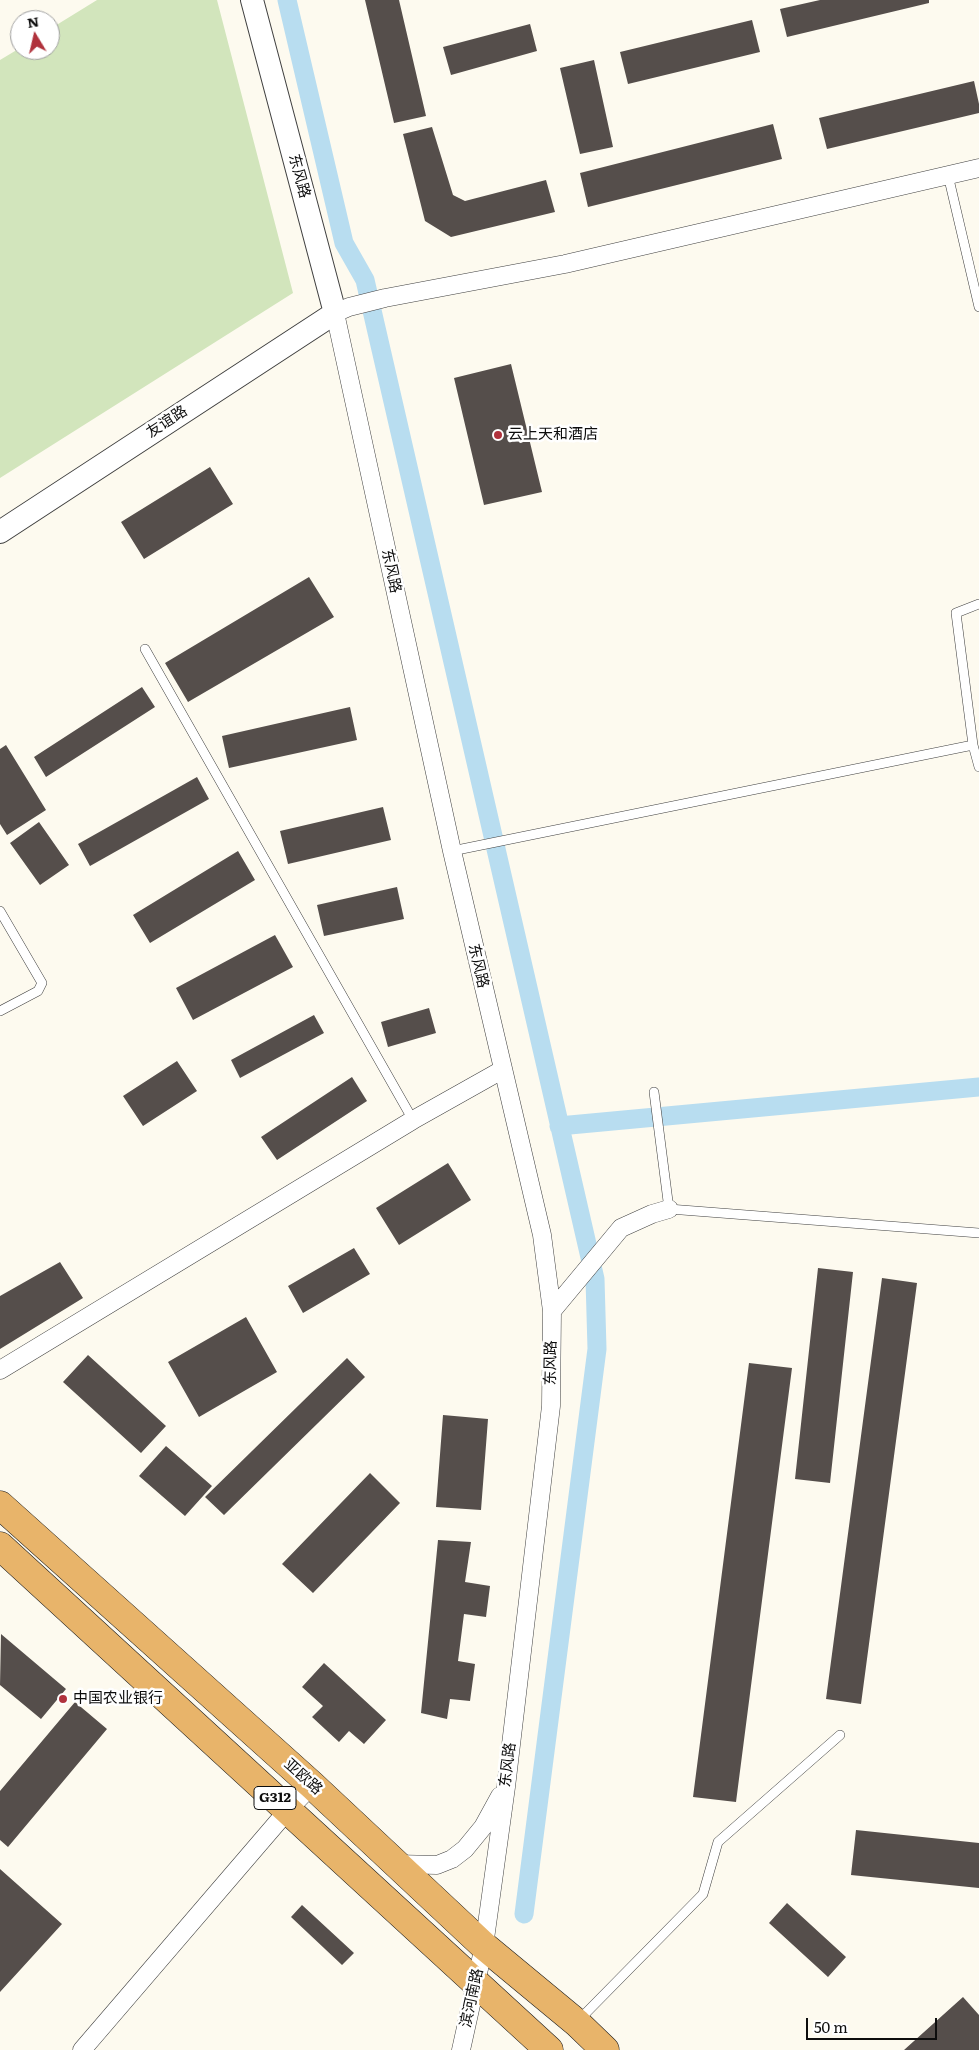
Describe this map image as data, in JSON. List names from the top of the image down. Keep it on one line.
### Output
{"streets":{"highway":["亚欧路","G312"],"street":["东风路","友谊路","滨河南路"]},"crossings":[["东风路","友谊路"],["东风路","亚欧路"],["东风路","滨河南路"],["亚欧路","滨河南路"],["G312","滨河南路"]],"places":["云上天和酒店","中国农业银行"],"scale_bar":"50 m","north":"top"}
